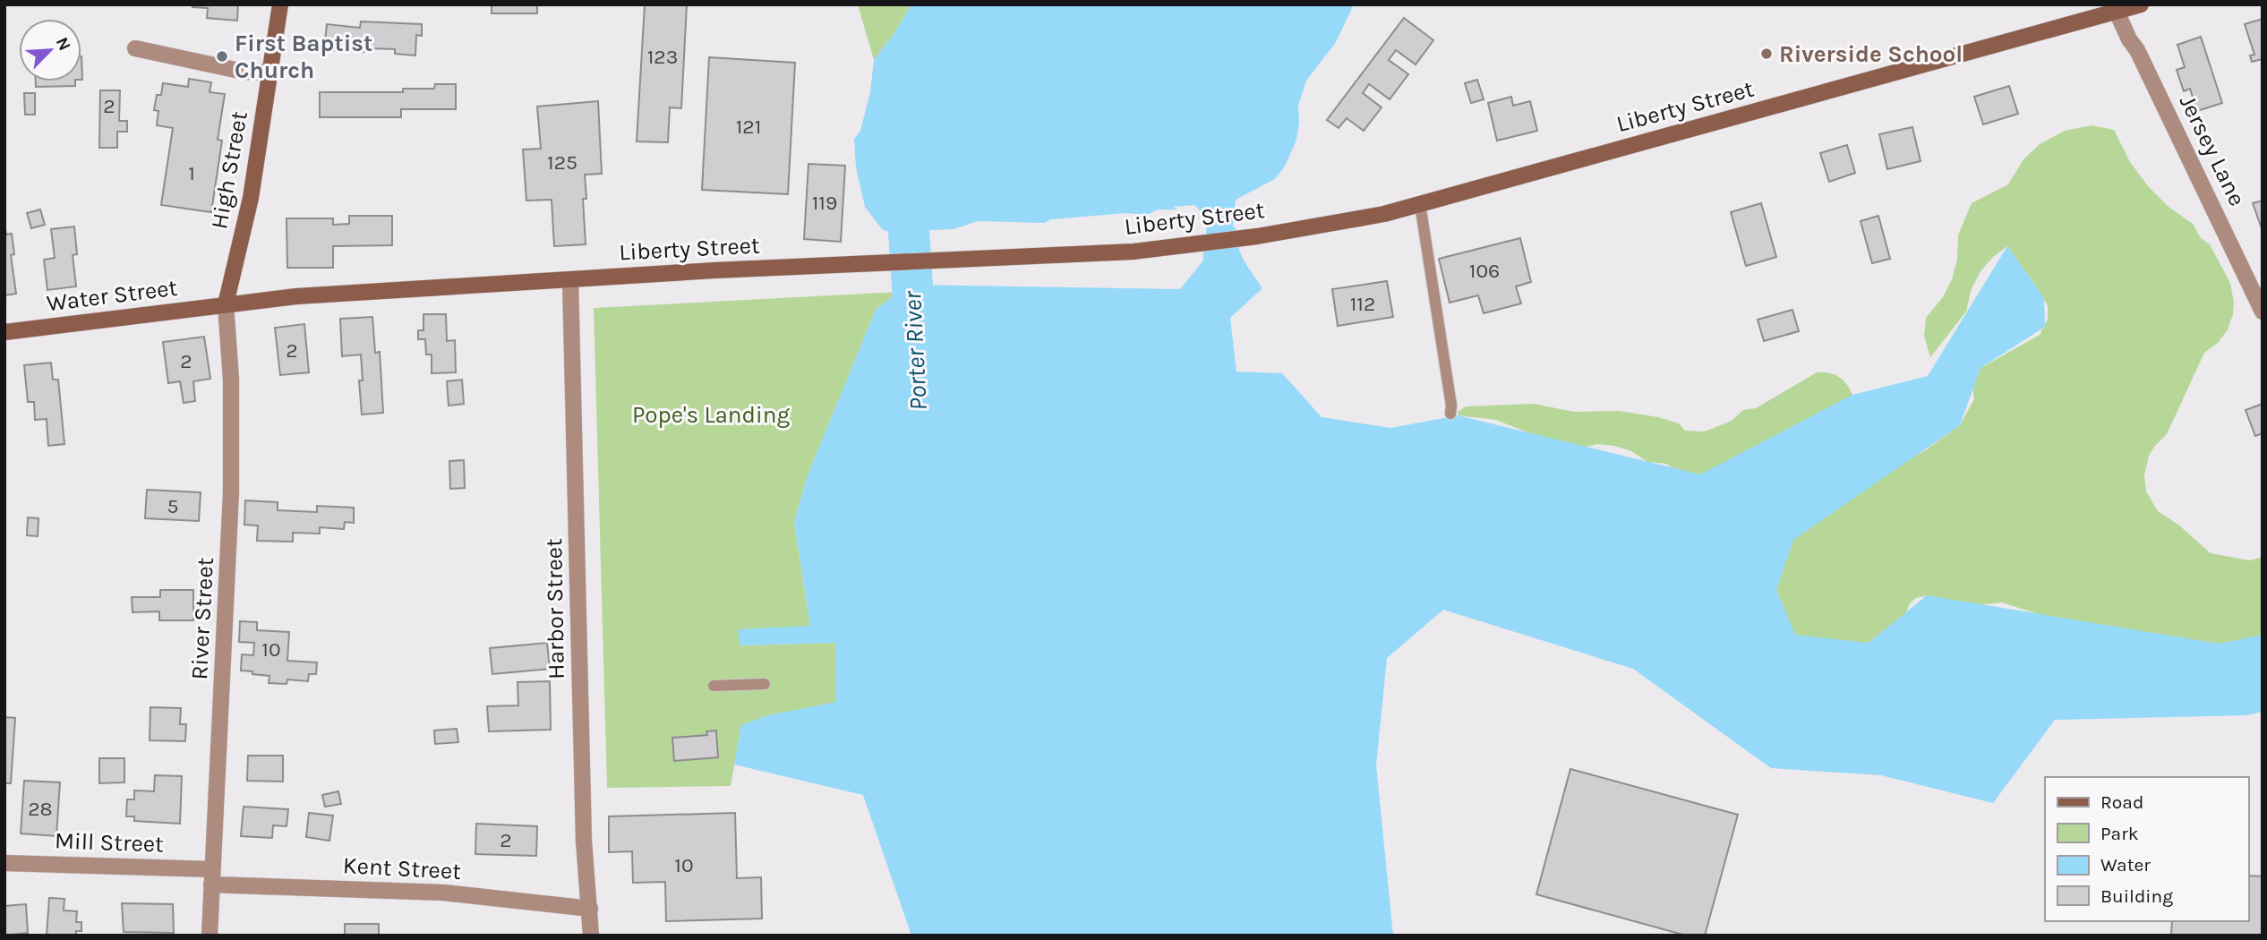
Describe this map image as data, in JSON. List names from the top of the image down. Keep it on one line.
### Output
{"streets":{"street":["Liberty Street","Jersey Lane","High Street","Water Street","Harbor Street","River Street","Mill Street","Kent Street"]},"crossings":[["Liberty Street","Jersey Lane"],["Liberty Street","High Street"],["Liberty Street","Water Street"],["Liberty Street","Harbor Street"],["Liberty Street","River Street"],["High Street","Water Street"],["High Street","River Street"],["Water Street","River Street"],["Harbor Street","Kent Street"],["River Street","Mill Street"],["River Street","Kent Street"],["Mill Street","Kent Street"]],"water":["Porter River"],"parks":["Pope's Landing"],"places":["Riverside School","First Baptist Church"],"house_numbers":["123","2","121","125","1","119","106","112","2","2","5","10","28","2","10"],"legend":["Road","Park","Water","Building"],"north":"top right"}
